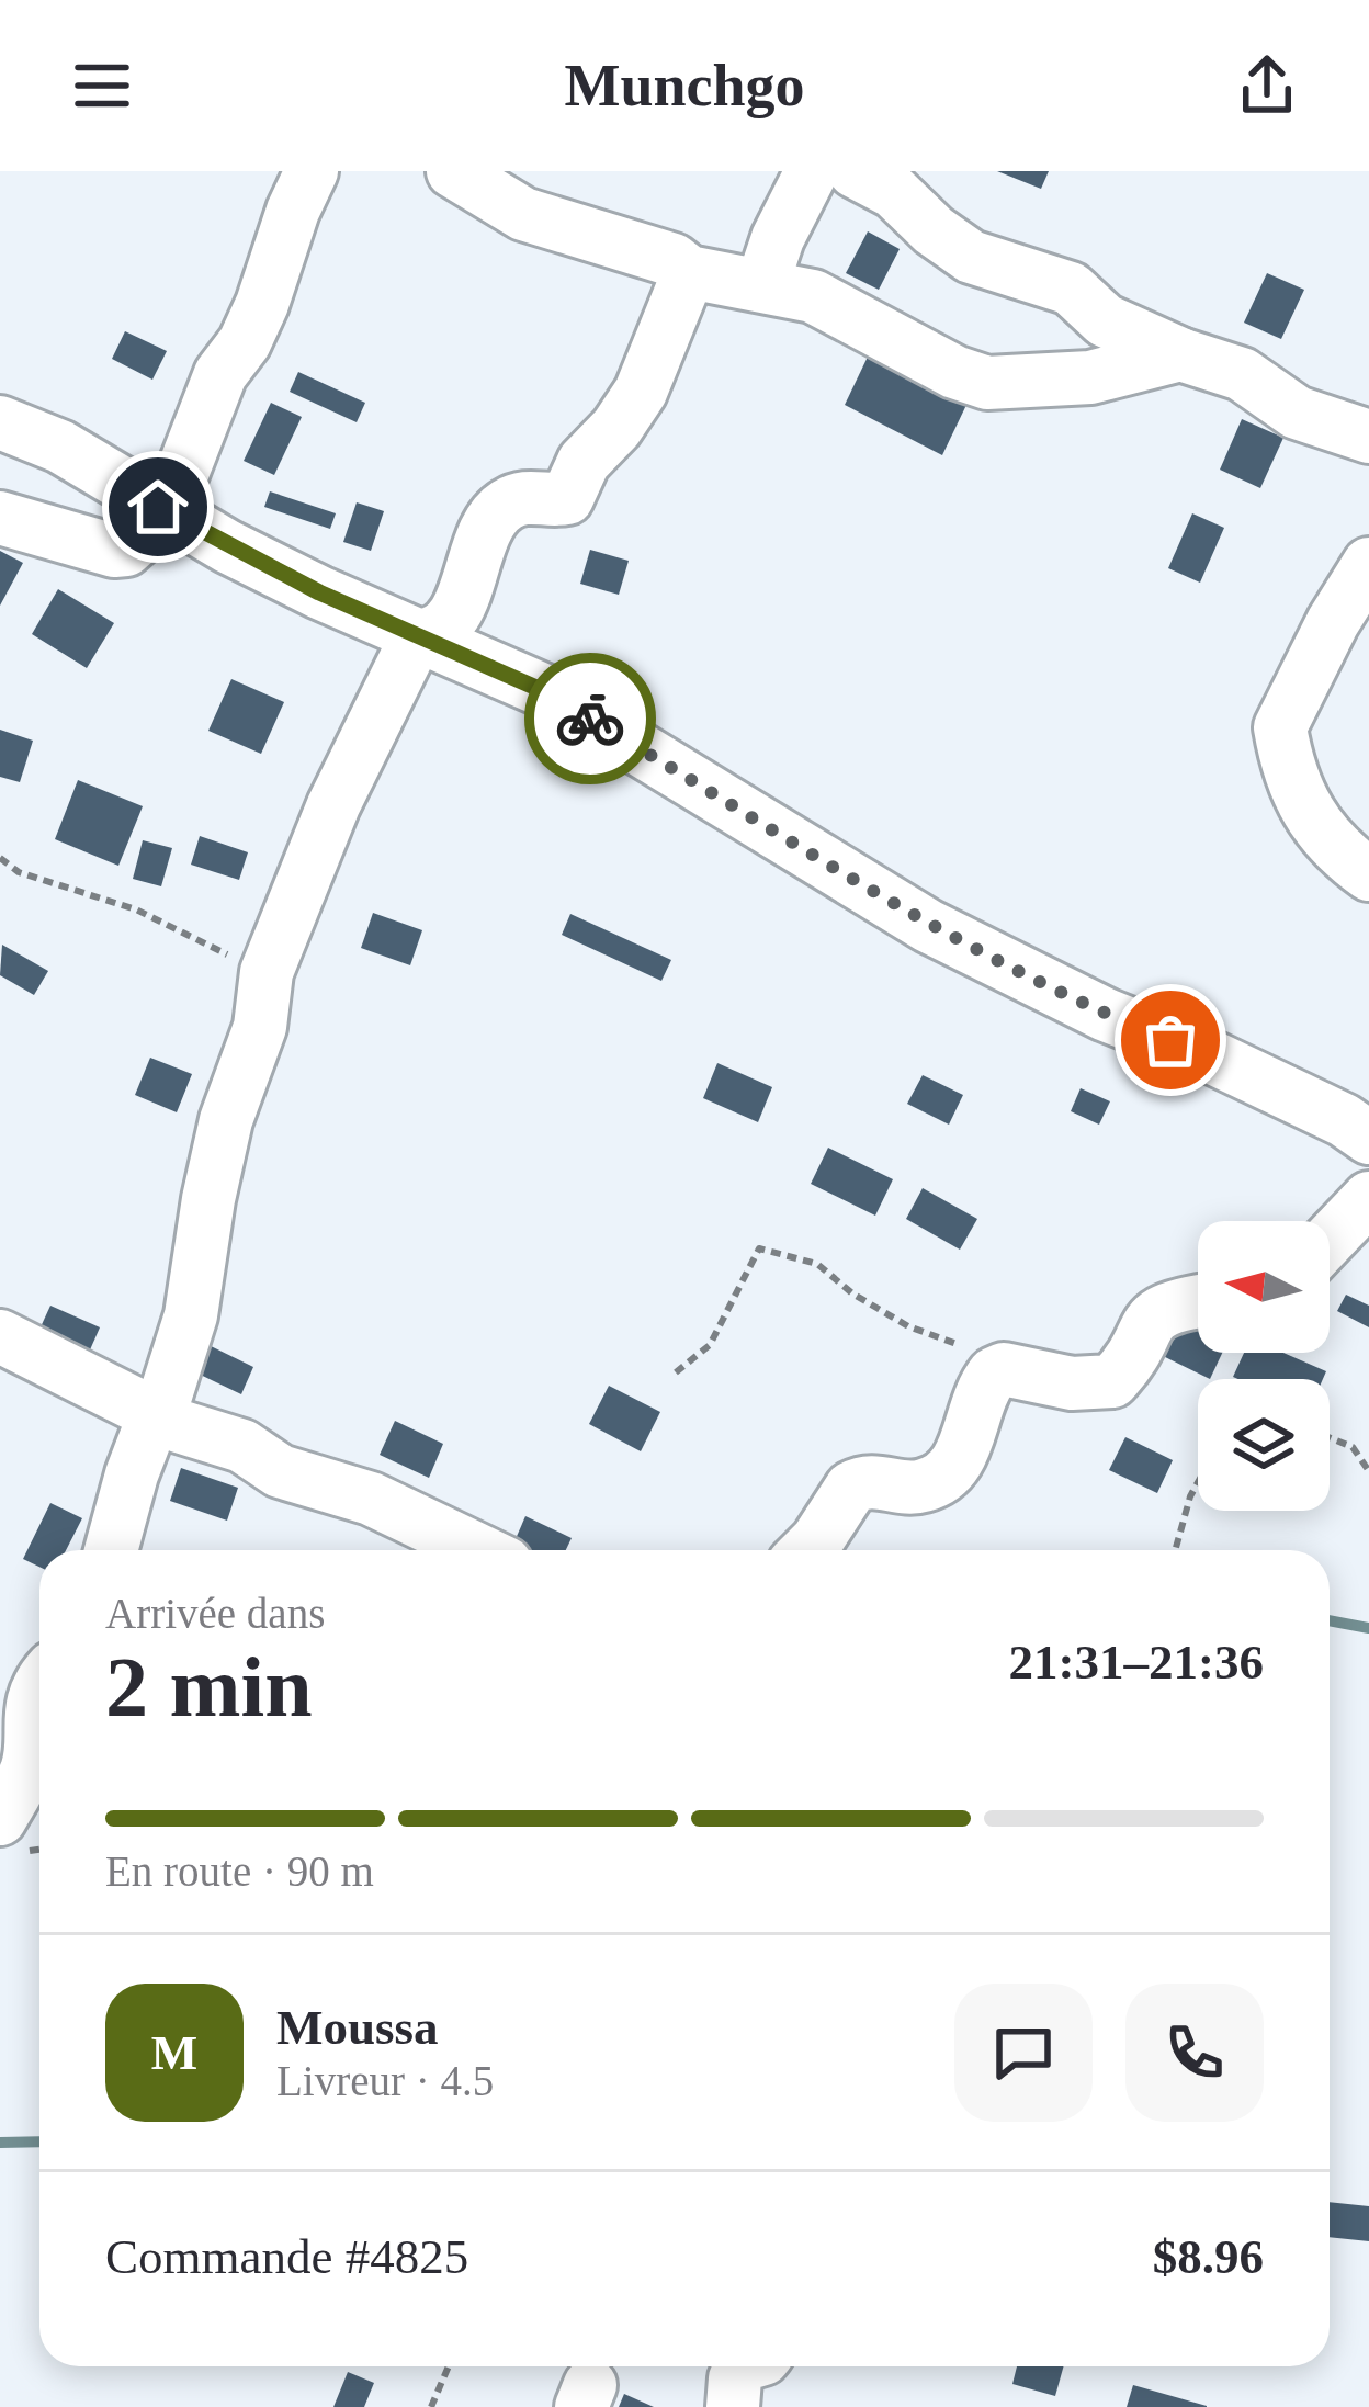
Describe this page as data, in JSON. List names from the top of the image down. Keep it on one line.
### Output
{"north":"left","page":{"header":"Munchgo","heading":["2 min","Arrivée dans","21:31–21:36"],"panel":["Moussa","Livreur · 4.5","Commande #4825","$8.96"],"bar":"En route · 90 m","round":"M"}}
